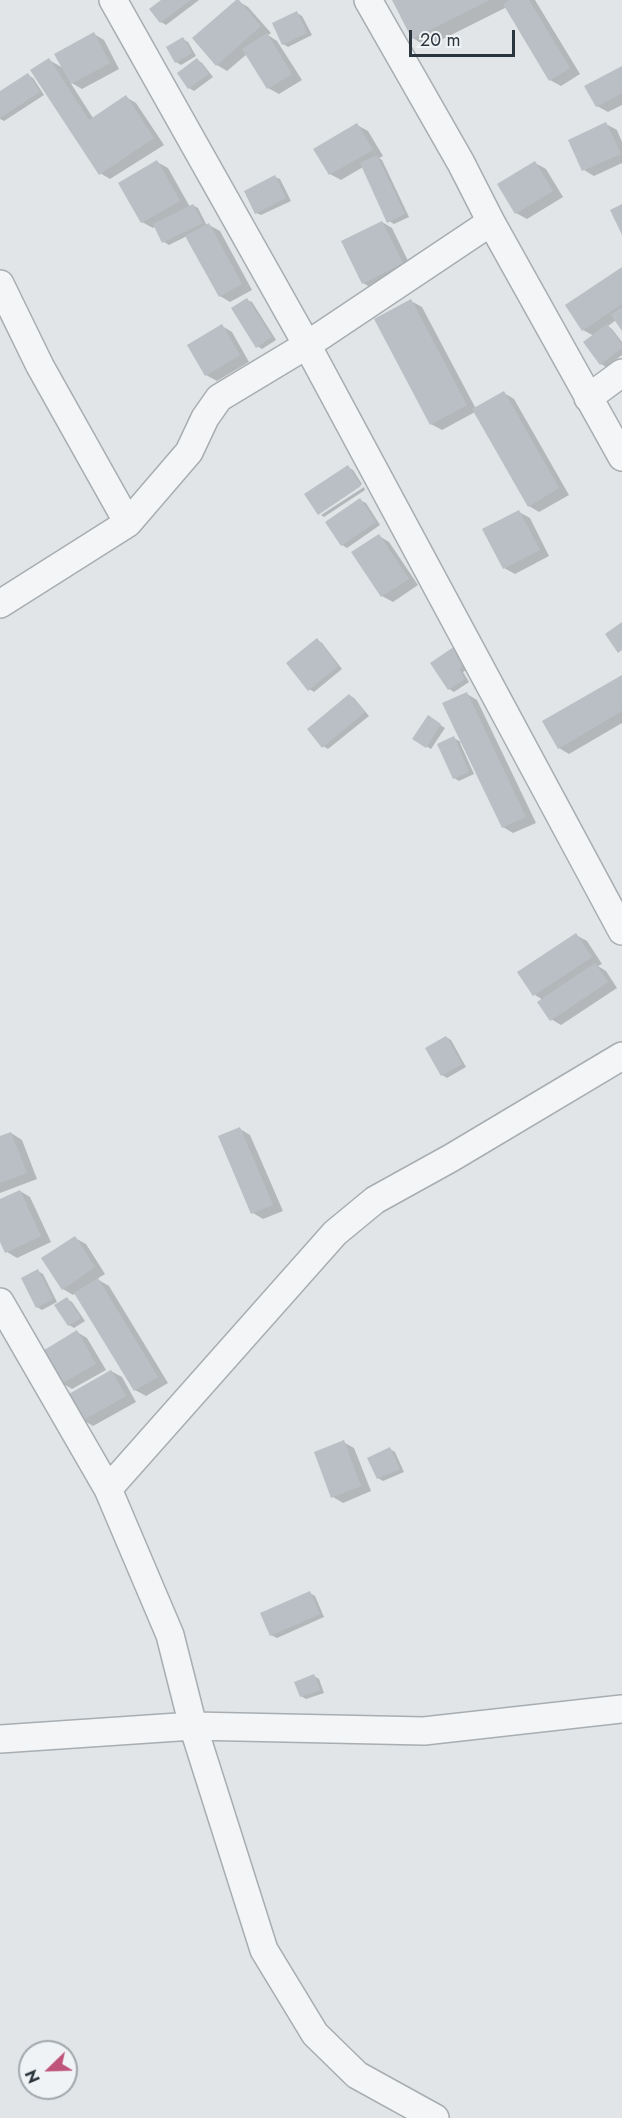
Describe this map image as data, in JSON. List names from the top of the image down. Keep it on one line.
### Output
{"scale_bar":"20 m","north":"bottom left"}
